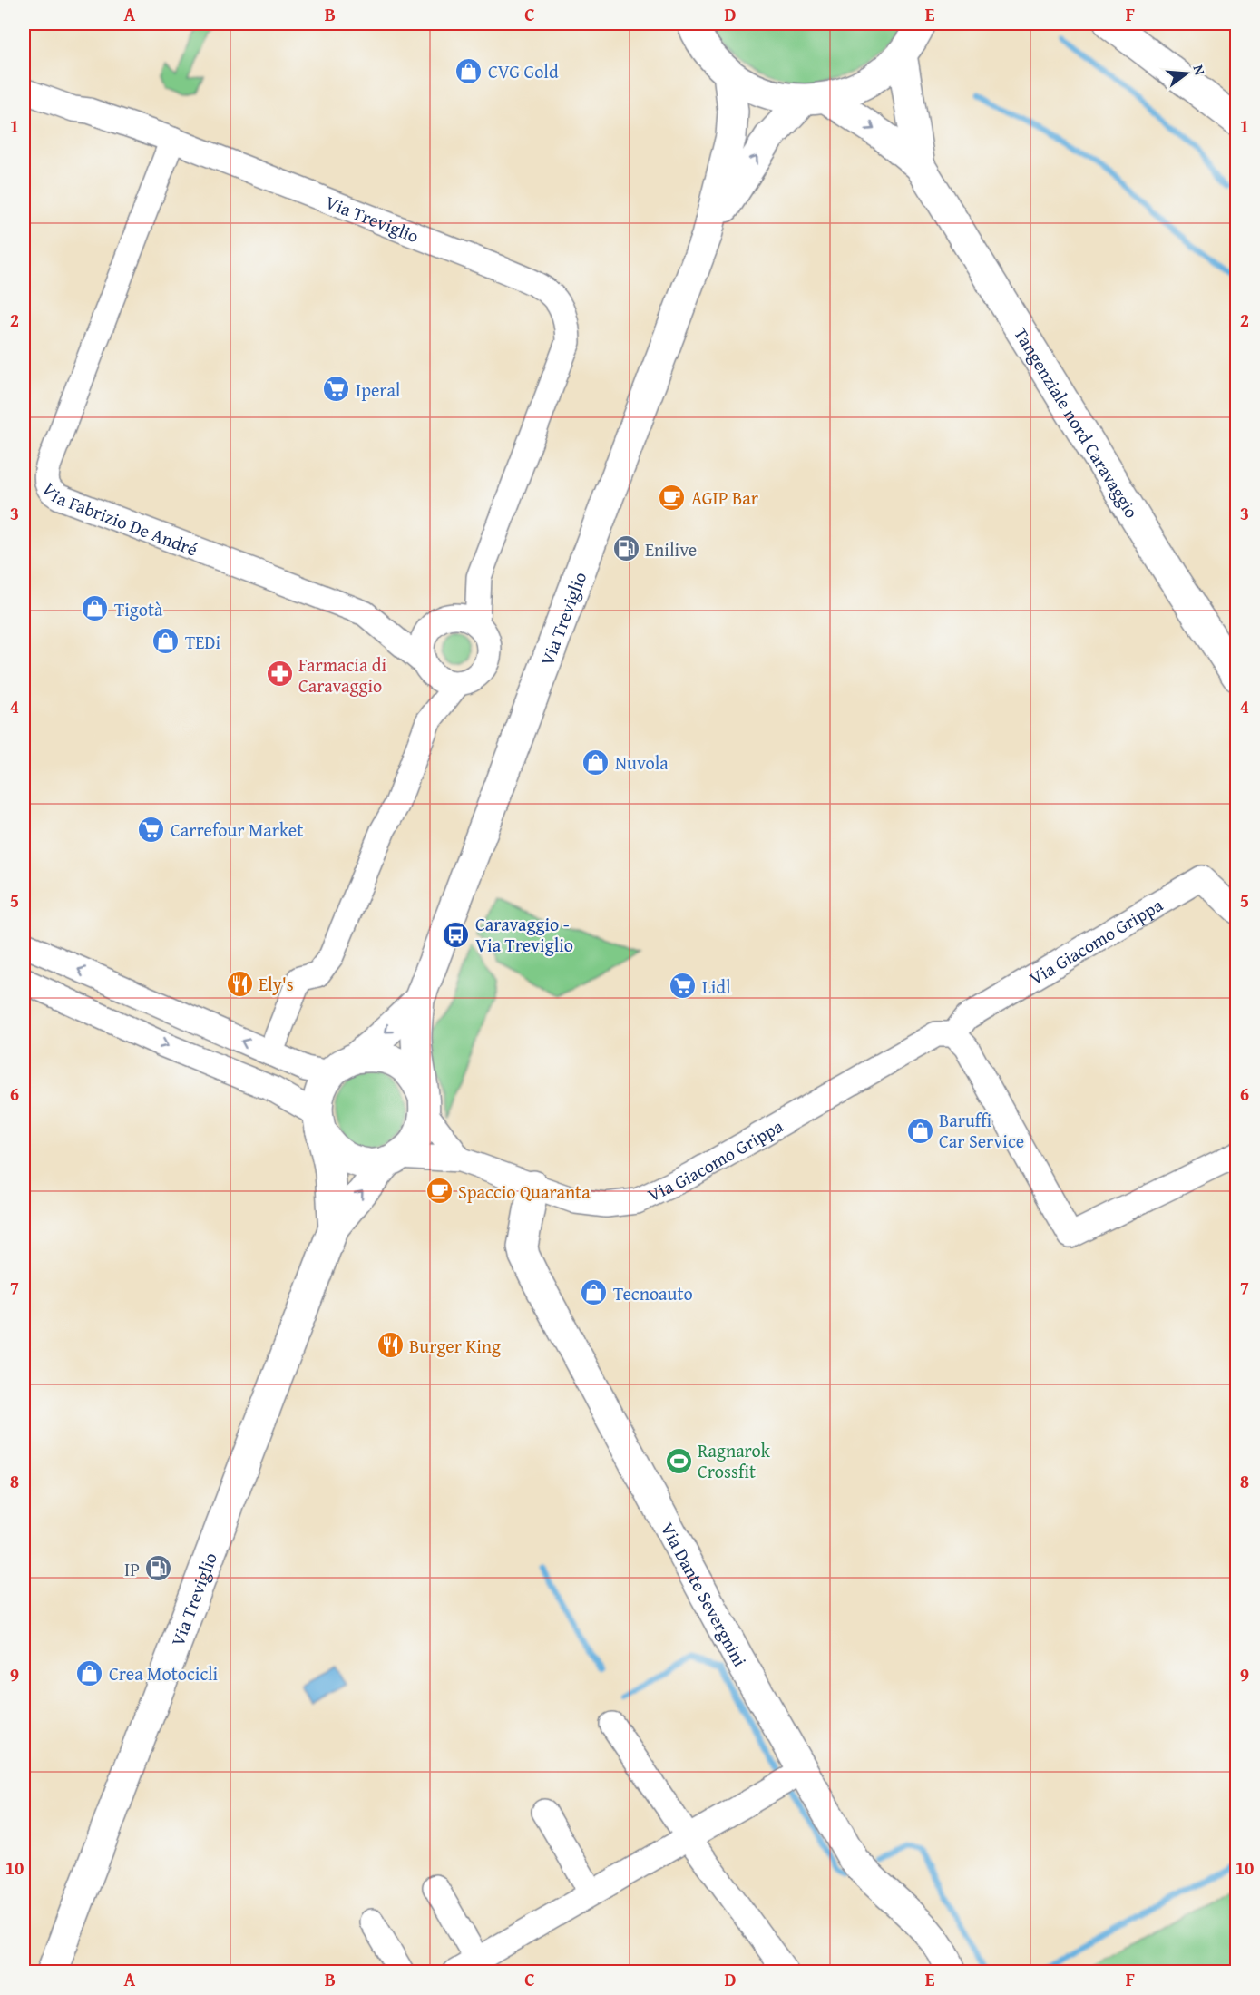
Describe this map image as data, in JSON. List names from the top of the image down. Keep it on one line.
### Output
{"streets":{"main road":["Via Treviglio","Tangenziale nord Caravaggio","Via Dante Severgnini"],"street":["Via Fabrizio De André","Via Giacomo Grippa"]},"crossings":[["Via Treviglio","Tangenziale nord Caravaggio"],["Via Treviglio","Via Fabrizio De André"],["Via Giacomo Grippa","Via Dante Severgnini"]],"places":{"shop":["CVG Gold","Tigotà","TEDi","Nuvola","Baruffi Car Service","Tecnoauto","Crea Motocicli"],"supermarket":["Iperal","Carrefour Market","Lidl"],"cafe":["AGIP Bar","Spaccio Quaranta"],"fuel station":["Enilive","IP"],"pharmacy":["Farmacia di Caravaggio"],"bus stop":["Caravaggio - Via Treviglio"],"restaurant":["Ely's","Burger King"],"sports":["Ragnarok Crossfit"]},"north":"right","grid":{"columns":["A","B","C","D","E","F"],"rows":["1","2","3","4","5","6","7","8","9","10"]}}
